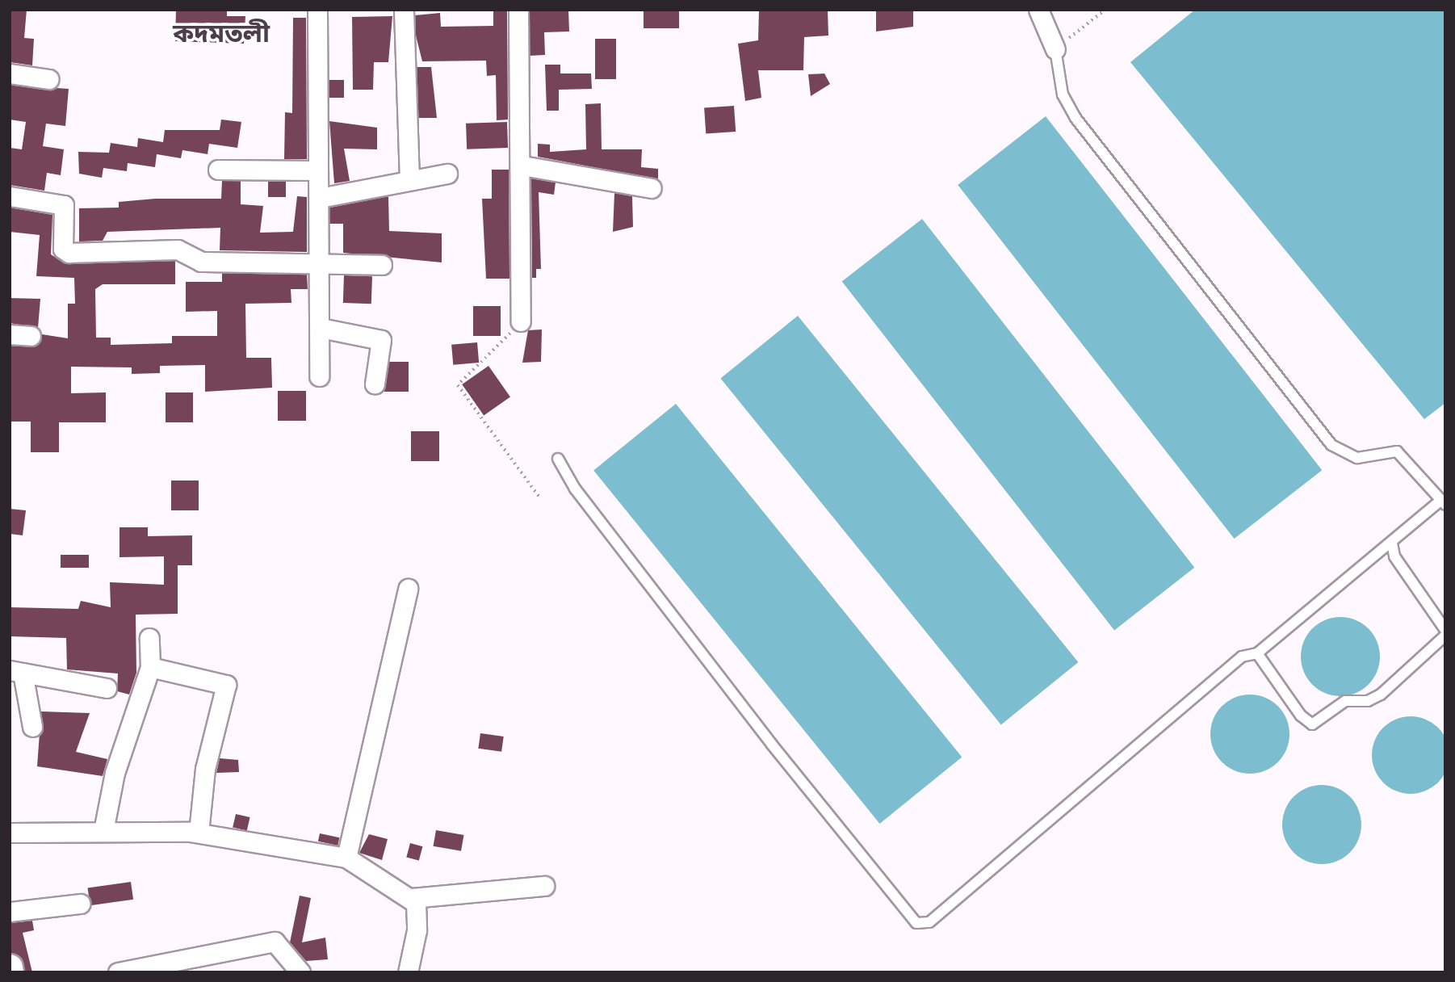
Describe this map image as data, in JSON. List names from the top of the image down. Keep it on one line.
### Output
{"districts":["কদমতলী"]}
